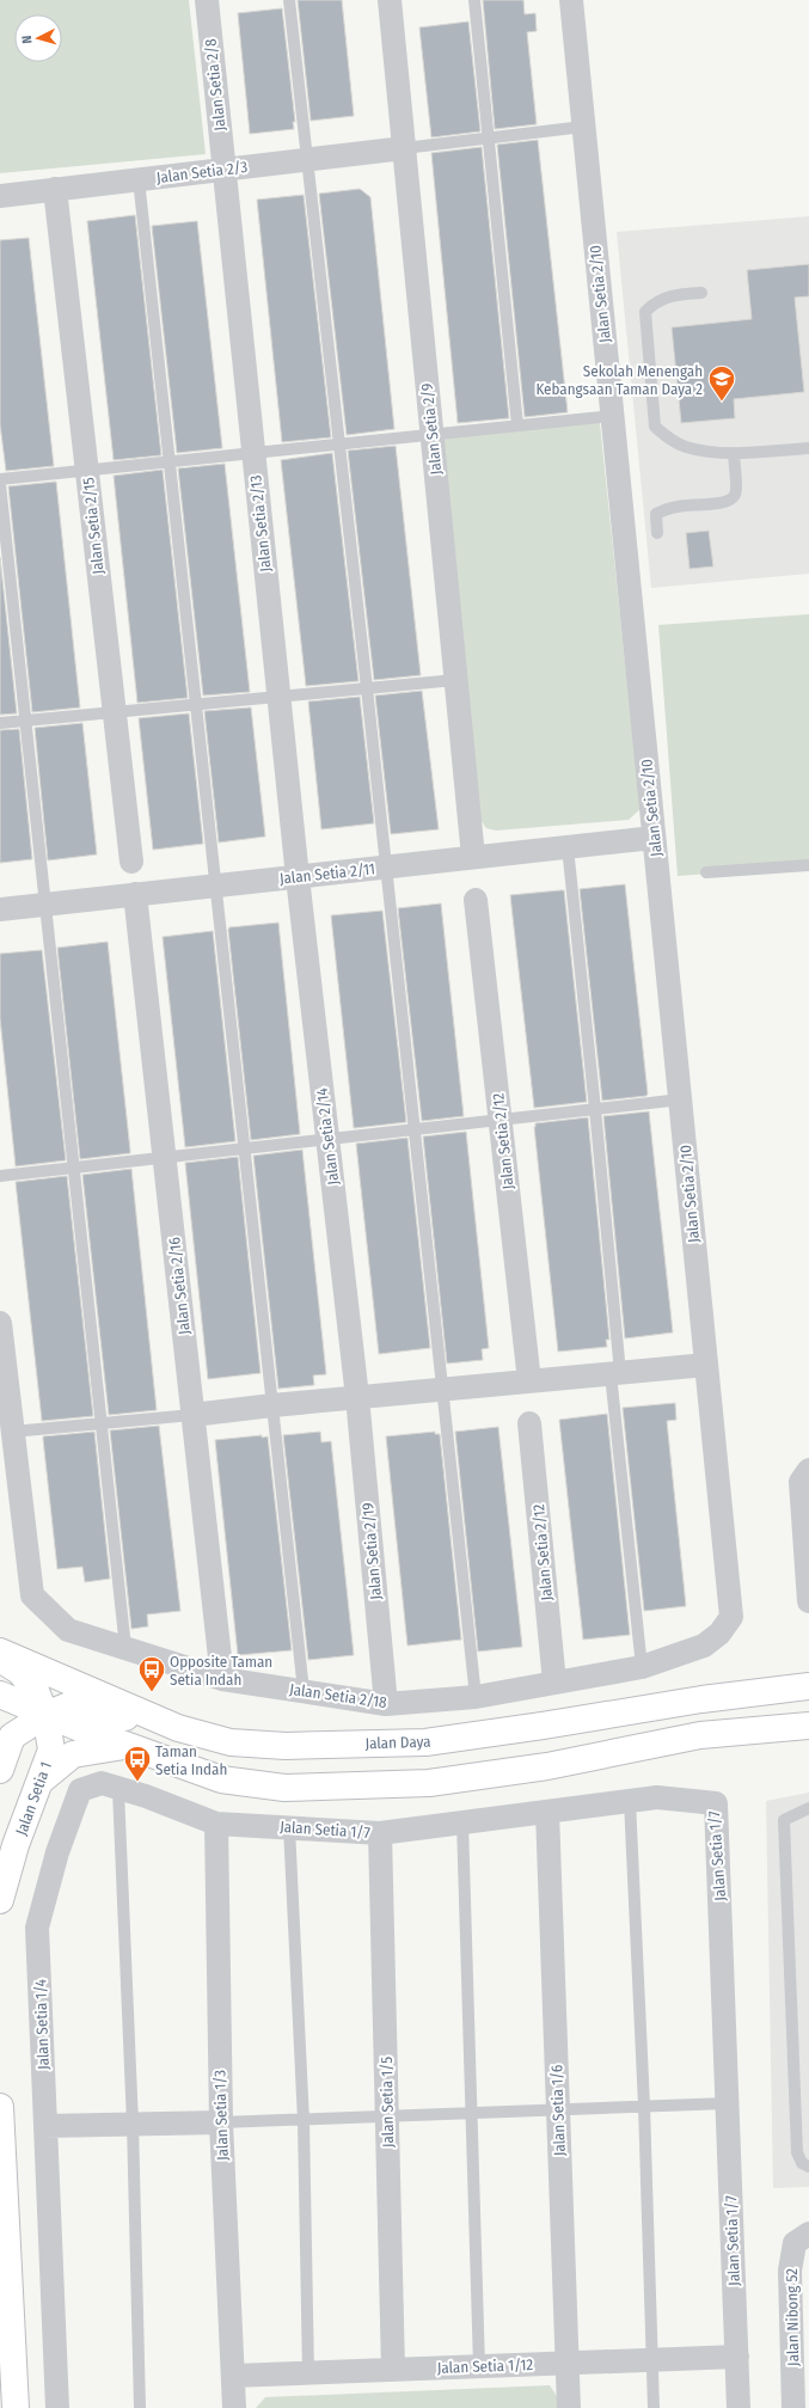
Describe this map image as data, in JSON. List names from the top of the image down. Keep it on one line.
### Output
{"streets":{"main road":["Jalan Daya","Jalan Setia 1"],"street":["Jalan Setia 2/8","Jalan Setia 2/3","Jalan Setia 2/10","Jalan Setia 2/9","Jalan Setia 2/13","Jalan Setia 2/15","Jalan Setia 2/11","Jalan Setia 2/14","Jalan Setia 2/12","Jalan Setia 2/16","Jalan Setia 2/19","Jalan Setia 2/18","Jalan Setia 1/7","Jalan Setia 1/4","Jalan Setia 1/5","Jalan Setia 1/6","Jalan Setia 1/3","Jalan Nibong 52","Jalan Setia 1/12"]},"crossings":[["Jalan Setia 2/8","Jalan Setia 2/3"],["Jalan Setia 2/8","Jalan Setia 2/13"],["Jalan Setia 2/3","Jalan Setia 2/9"],["Jalan Setia 2/3","Jalan Setia 2/13"],["Jalan Setia 2/3","Jalan Setia 2/15"],["Jalan Setia 2/10","Jalan Setia 2/11"],["Jalan Setia 2/10","Jalan Setia 2/18"],["Jalan Setia 2/9","Jalan Setia 2/11"],["Jalan Setia 2/13","Jalan Setia 2/11"],["Jalan Setia 2/13","Jalan Setia 2/14"],["Jalan Setia 2/11","Jalan Setia 2/14"],["Jalan Setia 2/11","Jalan Setia 2/16"],["Jalan Setia 2/14","Jalan Setia 2/19"],["Jalan Setia 2/12","Jalan Setia 2/18"],["Jalan Setia 2/16","Jalan Setia 2/18"],["Jalan Setia 2/19","Jalan Setia 2/18"],["Jalan Setia 1/7","Jalan Setia 1/4"],["Jalan Setia 1/7","Jalan Setia 1/5"],["Jalan Setia 1/7","Jalan Setia 1/6"],["Jalan Setia 1/7","Jalan Setia 1/3"],["Jalan Setia 1/7","Jalan Setia 1/12"],["Jalan Setia 1/4","Jalan Setia 1/3"],["Jalan Setia 1/5","Jalan Setia 1/12"],["Jalan Setia 1/6","Jalan Setia 1/12"],["Jalan Setia 1/3","Jalan Setia 1/12"]],"places":{"school or university":["Sekolah Menengah Kebangsaan Taman Daya 2"],"bus stop":["Opposite Taman Setia Indah","Taman Setia Indah"]},"north":"left"}
